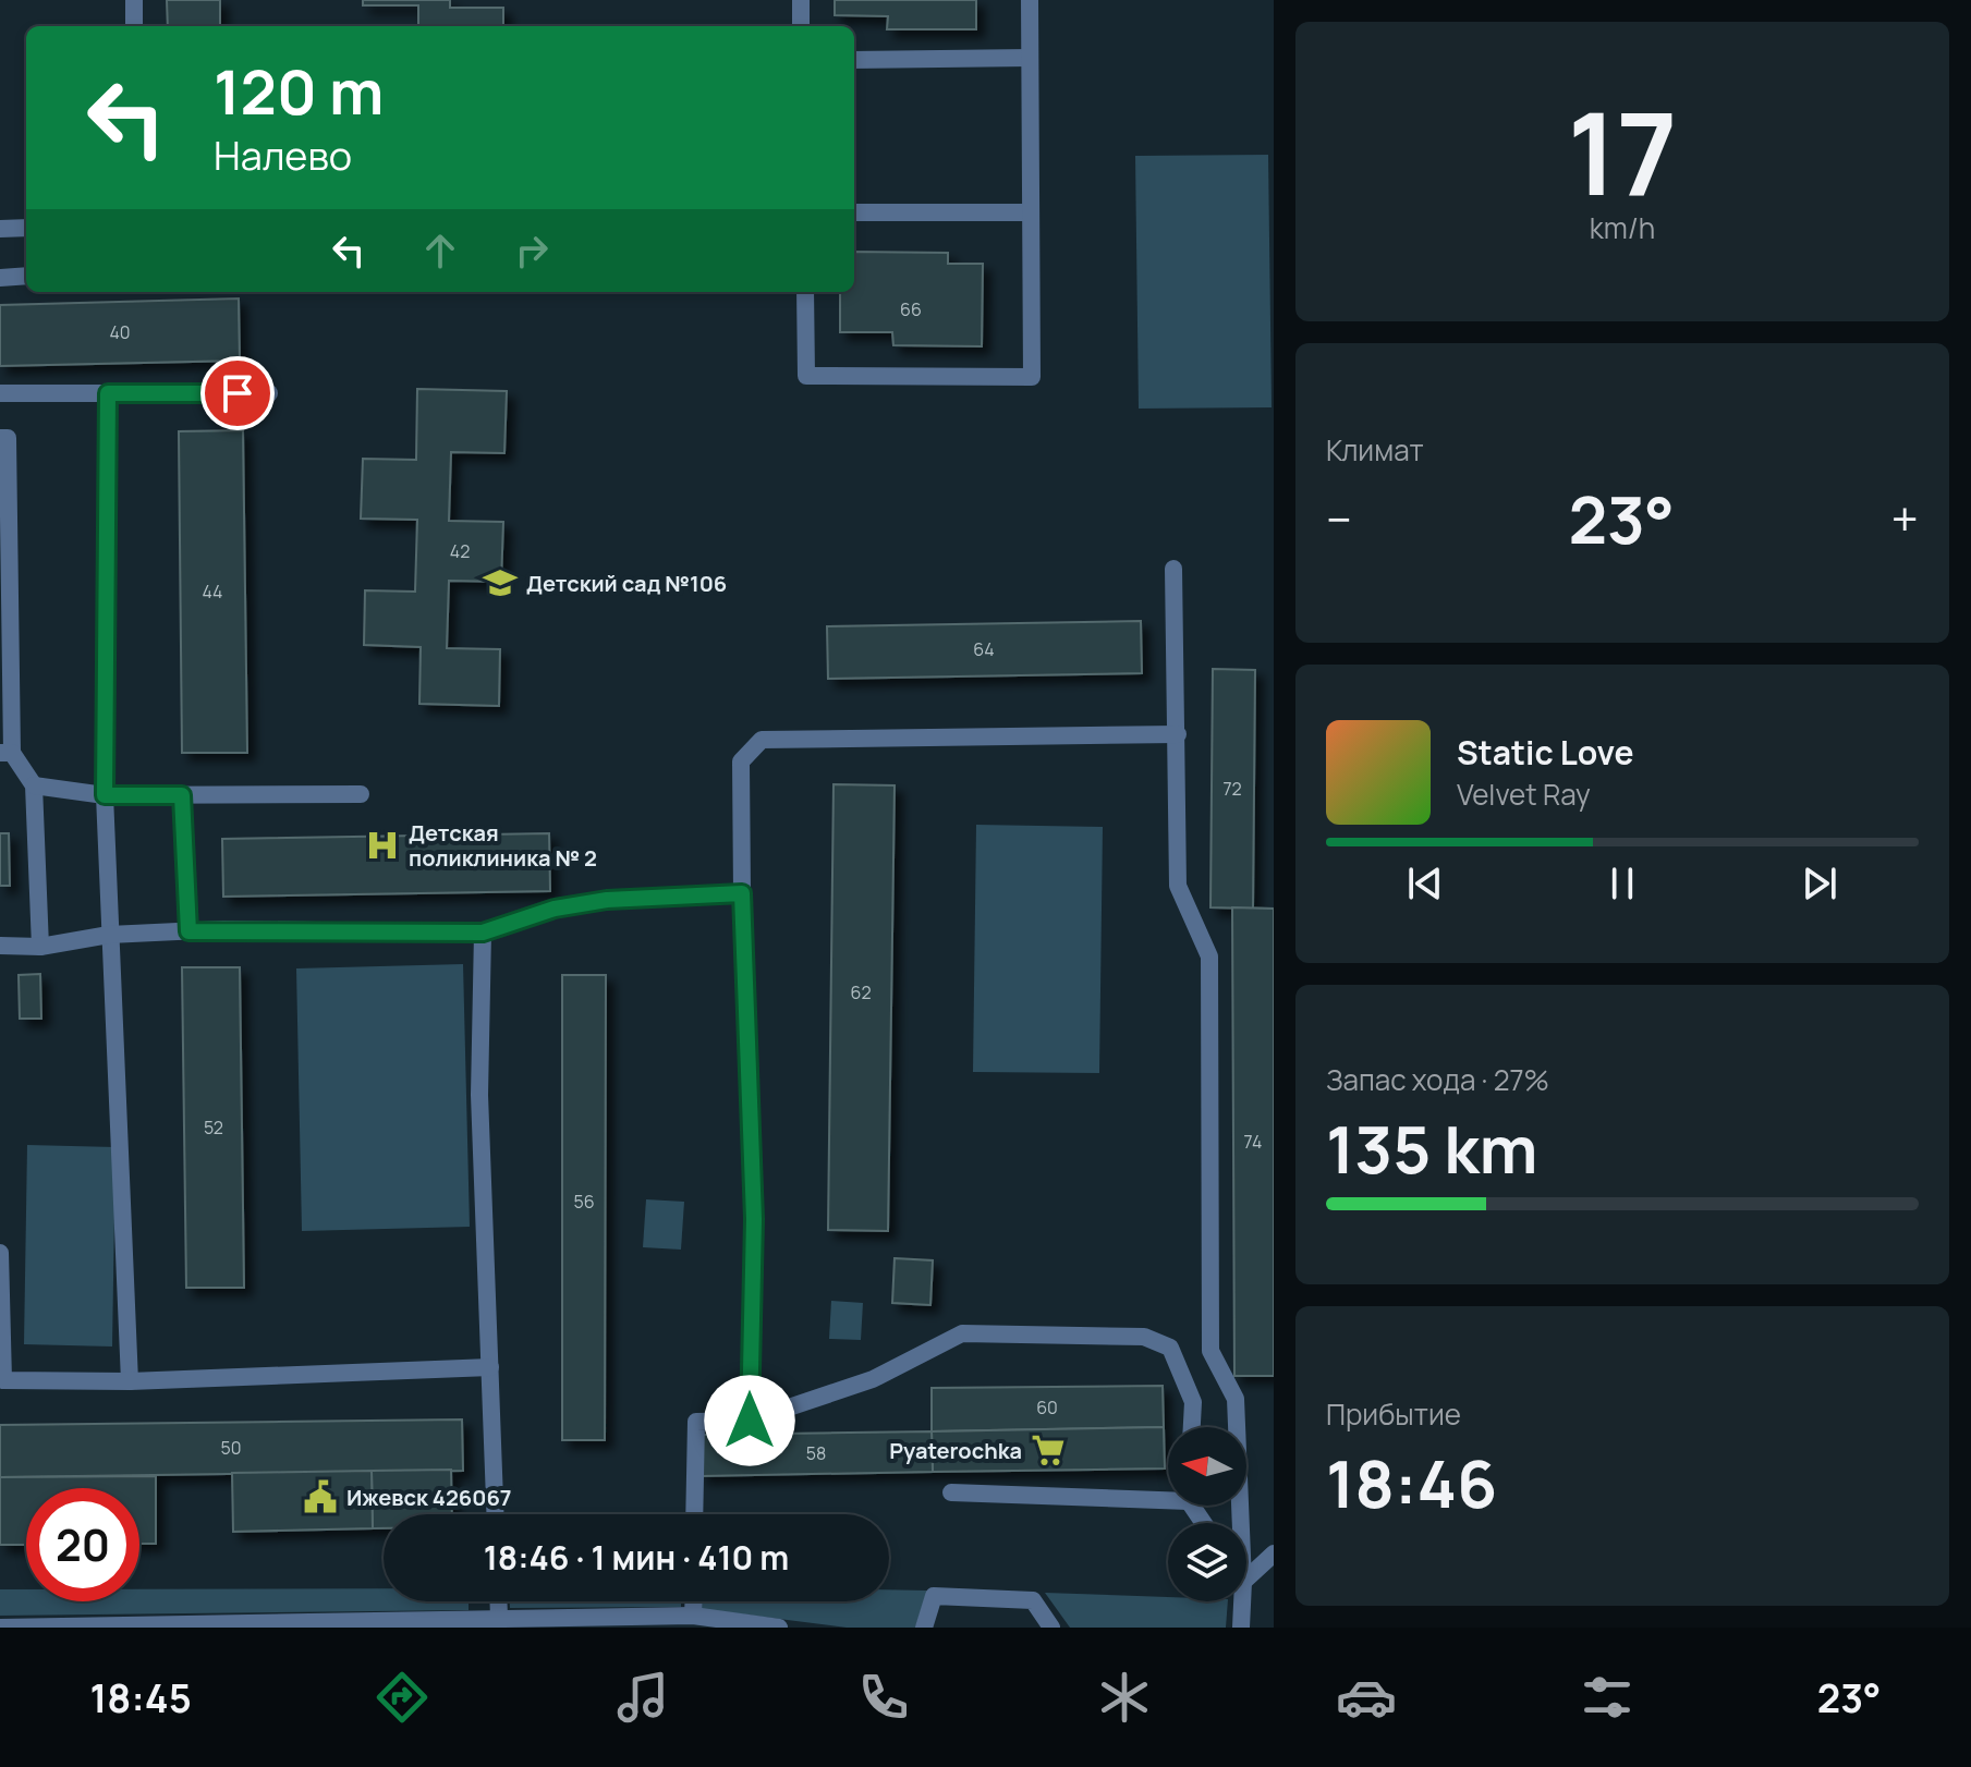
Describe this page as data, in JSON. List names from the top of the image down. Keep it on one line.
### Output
{"places":{"school or university":["Детский сад №106"],"hospital":["Детская поликлиника № 2"],"supermarket":["Pyaterochka"],"public building":["Ижевск 426067"]},"house_numbers":["66","40","42","44","64","72","62","52","74","56","60","50","58"],"north":"left","page":{"tile":[["17","km/h"],"Климат",["Запас хода · 27%","135 km"],["Прибытие","18:46"]],"turn":["120 m","Налево"],"heat":["−","23°","+"],"song":["Static Love","Velvet Ray"],"limit":"20","trip":"18:46 · 1 мин · 410 m","tabs":["18:45","23°"]}}
